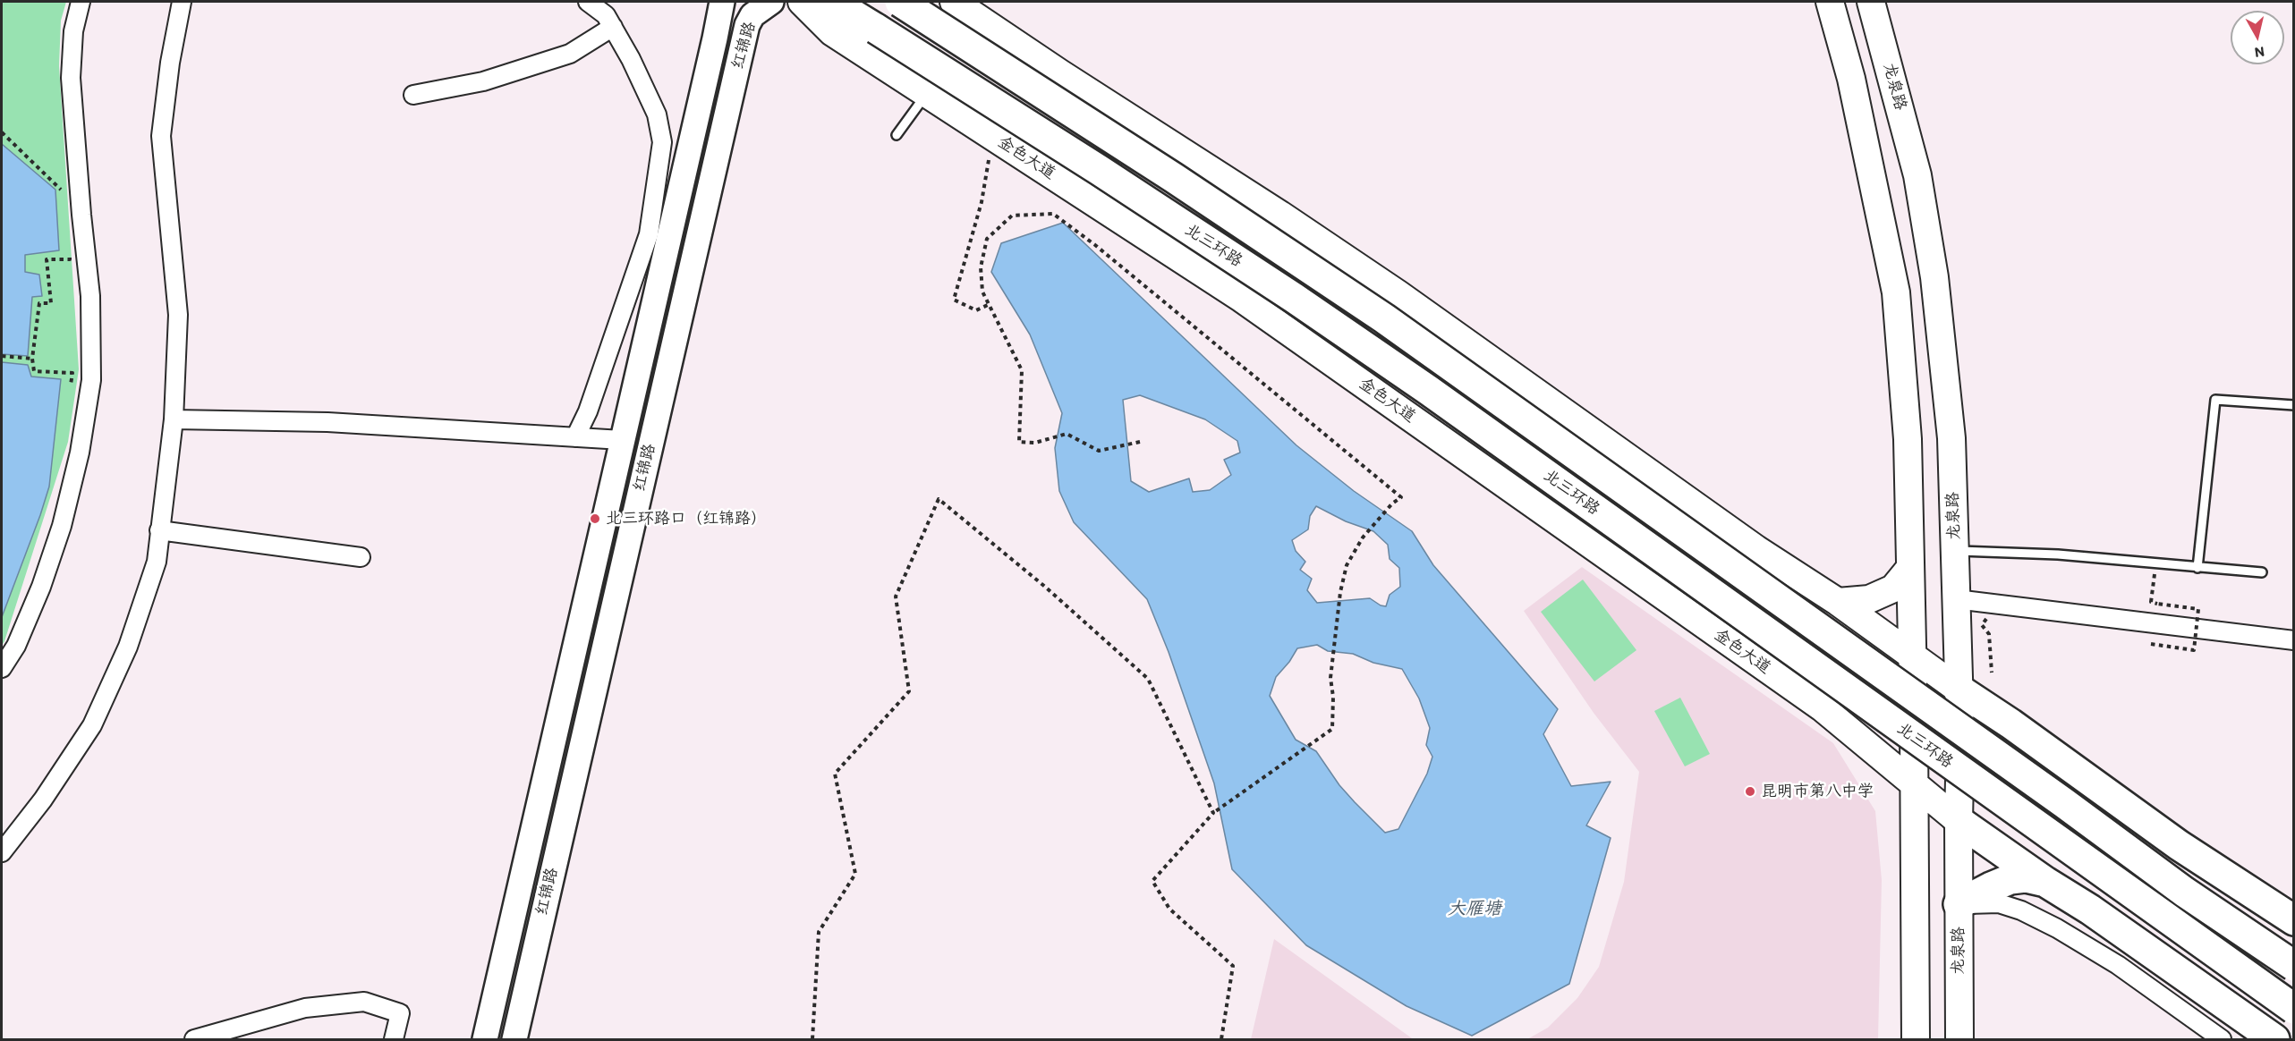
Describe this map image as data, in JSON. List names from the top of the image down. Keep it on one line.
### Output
{"streets":{"highway":["北三环路"],"main road":["龙泉路","金色大道"],"street":["红锦路"]},"crossings":[["龙泉路","金色大道"]],"water":["大雁塘"],"places":["北三环路口（红锦路）","昆明市第八中学"],"north":"bottom"}
